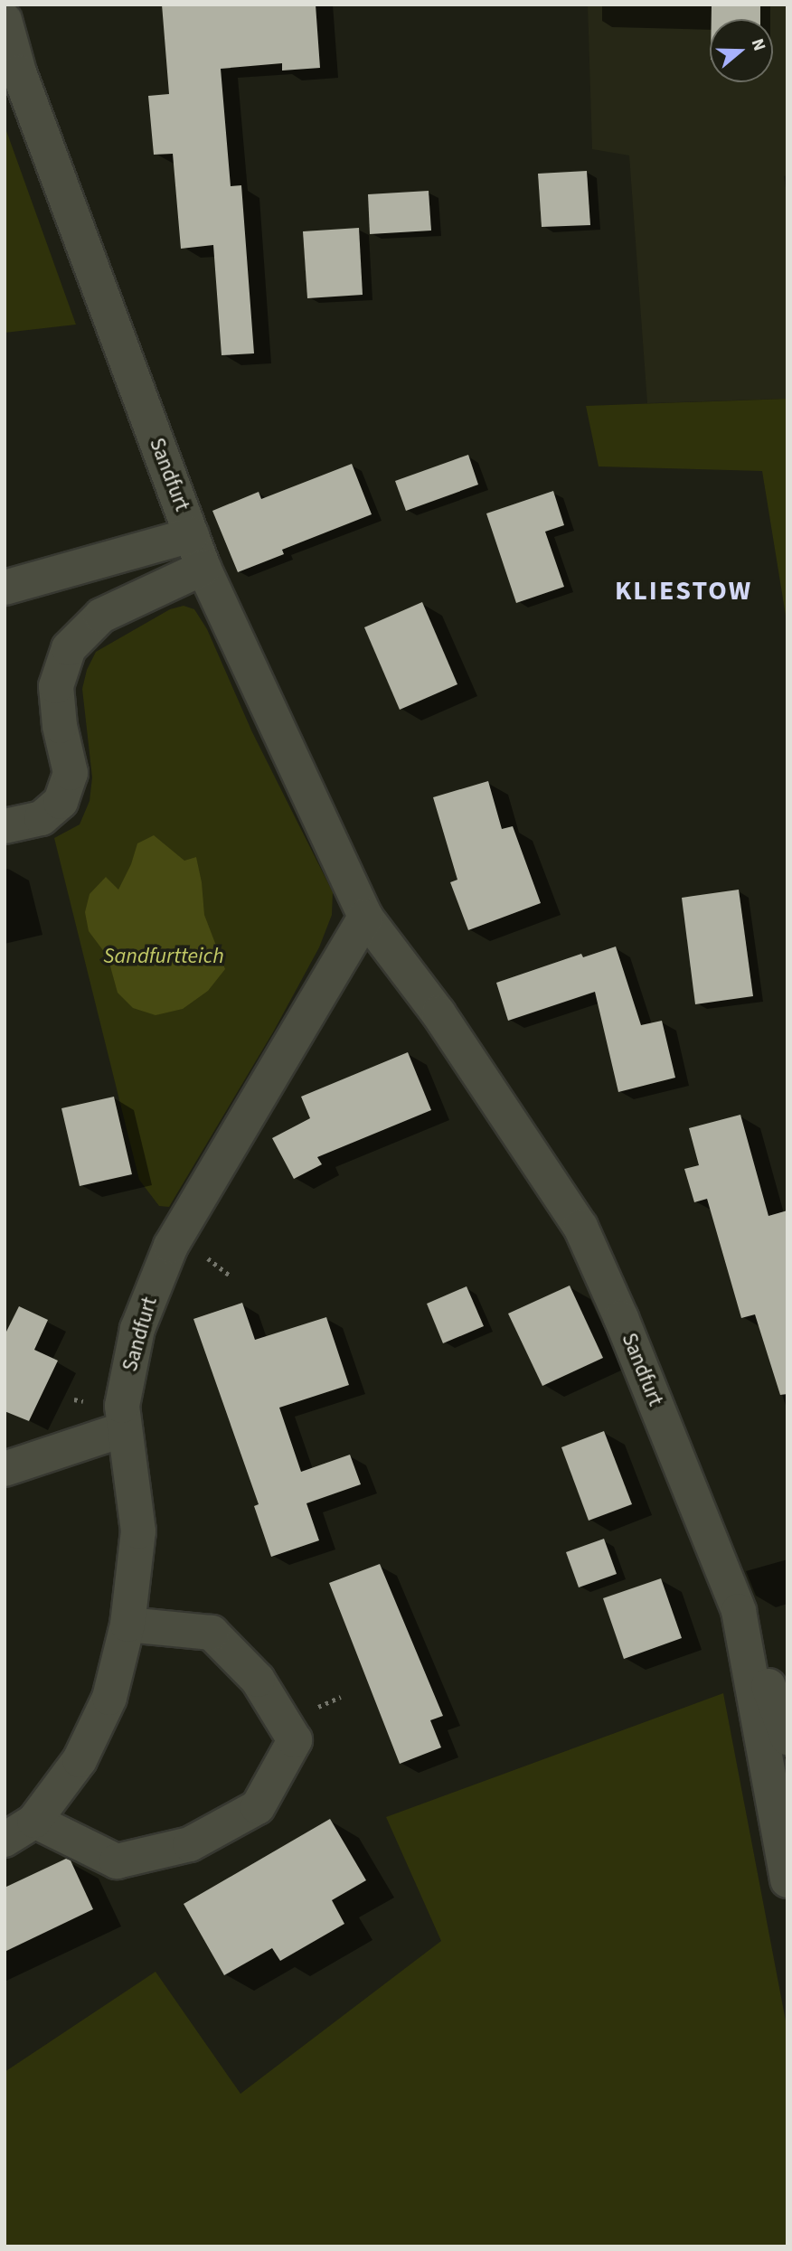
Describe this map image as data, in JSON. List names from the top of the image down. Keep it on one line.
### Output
{"streets":{"street":["Sandfurt"]},"districts":["KLIESTOW"],"water":["Sandfurtteich"],"north":"right"}
